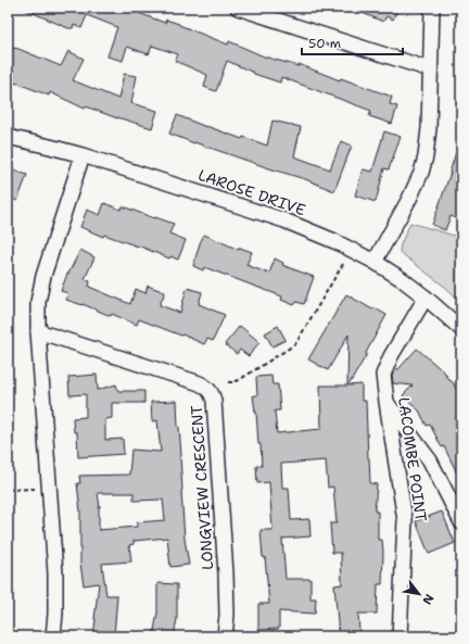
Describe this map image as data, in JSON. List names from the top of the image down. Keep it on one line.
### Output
{"streets":{"street":["LAROSE DRIVE","LACOMBE POINT","LONGVIEW CRESCENT"]},"crossings":[["LAROSE DRIVE","LACOMBE POINT"]],"scale_bar":"50 m","north":"bottom right"}
